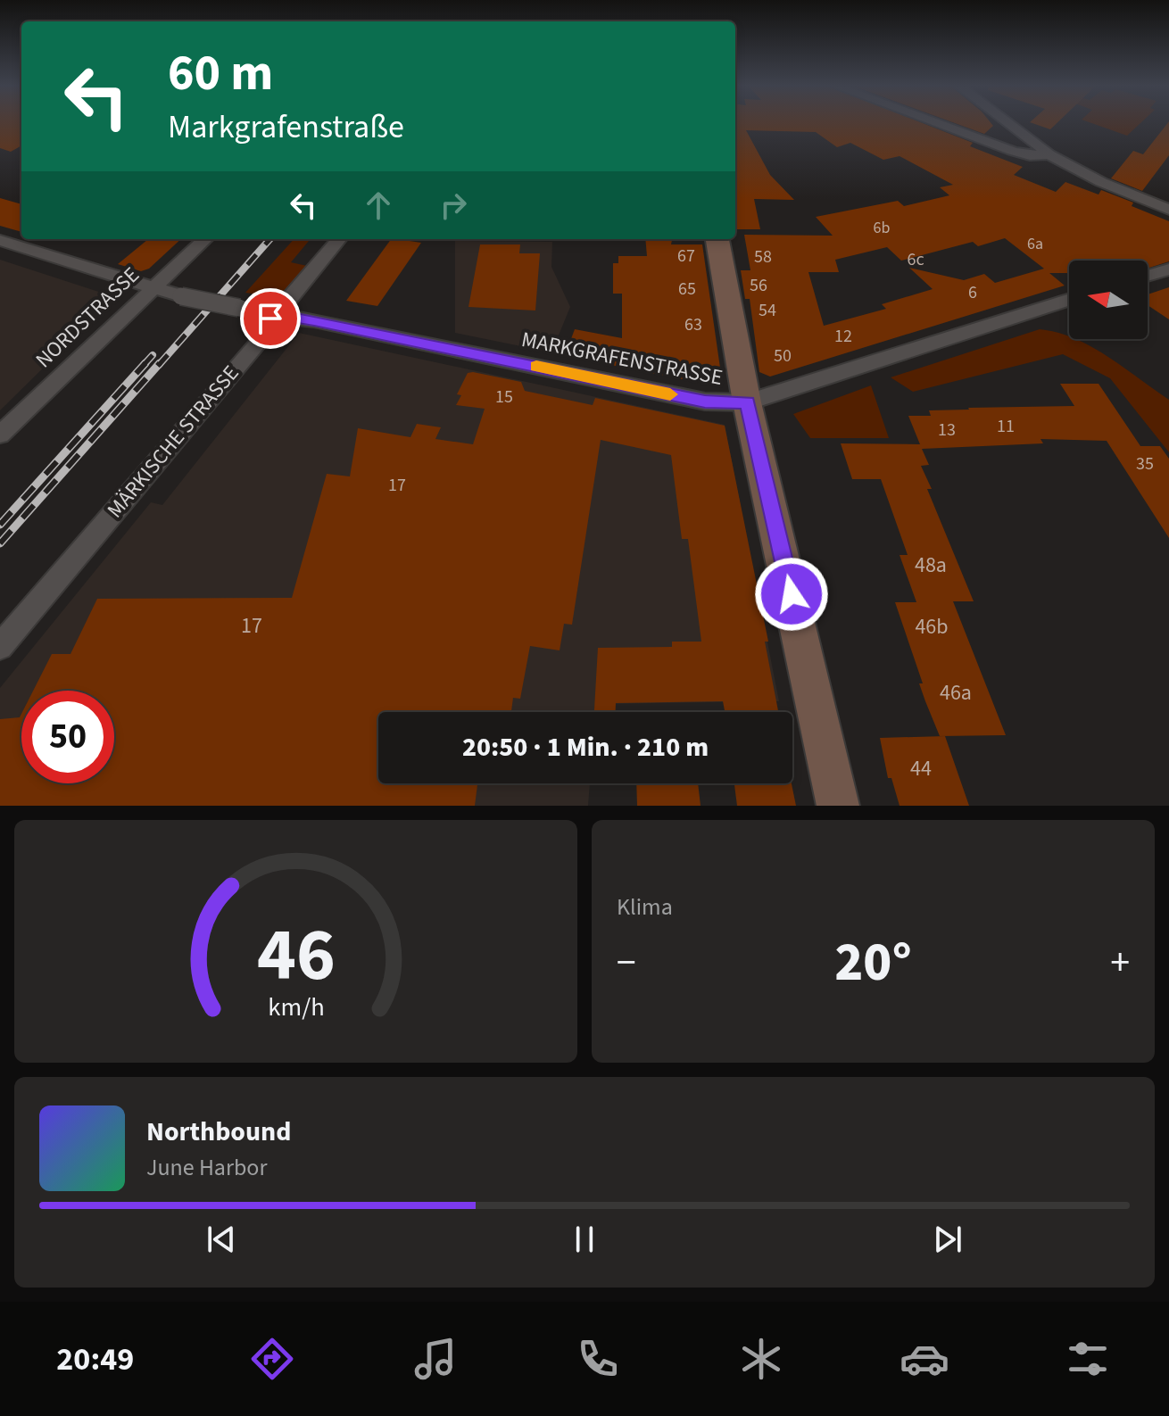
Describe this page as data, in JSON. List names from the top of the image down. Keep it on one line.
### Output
{"streets":{"street":["NORDSTRASSE","MARKGRAFENSTRASSE","MÄRKISCHE STRASSE"]},"crossings":[["NORDSTRASSE","MARKGRAFENSTRASSE"],["MARKGRAFENSTRASSE","MÄRKISCHE STRASSE"]],"house_numbers":["6b","6a","67","58","6c","56","65","6","54","63","12","50","15","11","13","35","17","48a","17","46b","46a","44"],"north":"left","page":{"turn":["60 m","Markgrafenstraße"],"limit":"50","trip":"20:50 · 1 Min. · 210 m","tile":"Klima","heat":["−","20°","+"],"song":["Northbound","June Harbor"],"tabs":"20:49","gauge":["46","km/h"]}}
